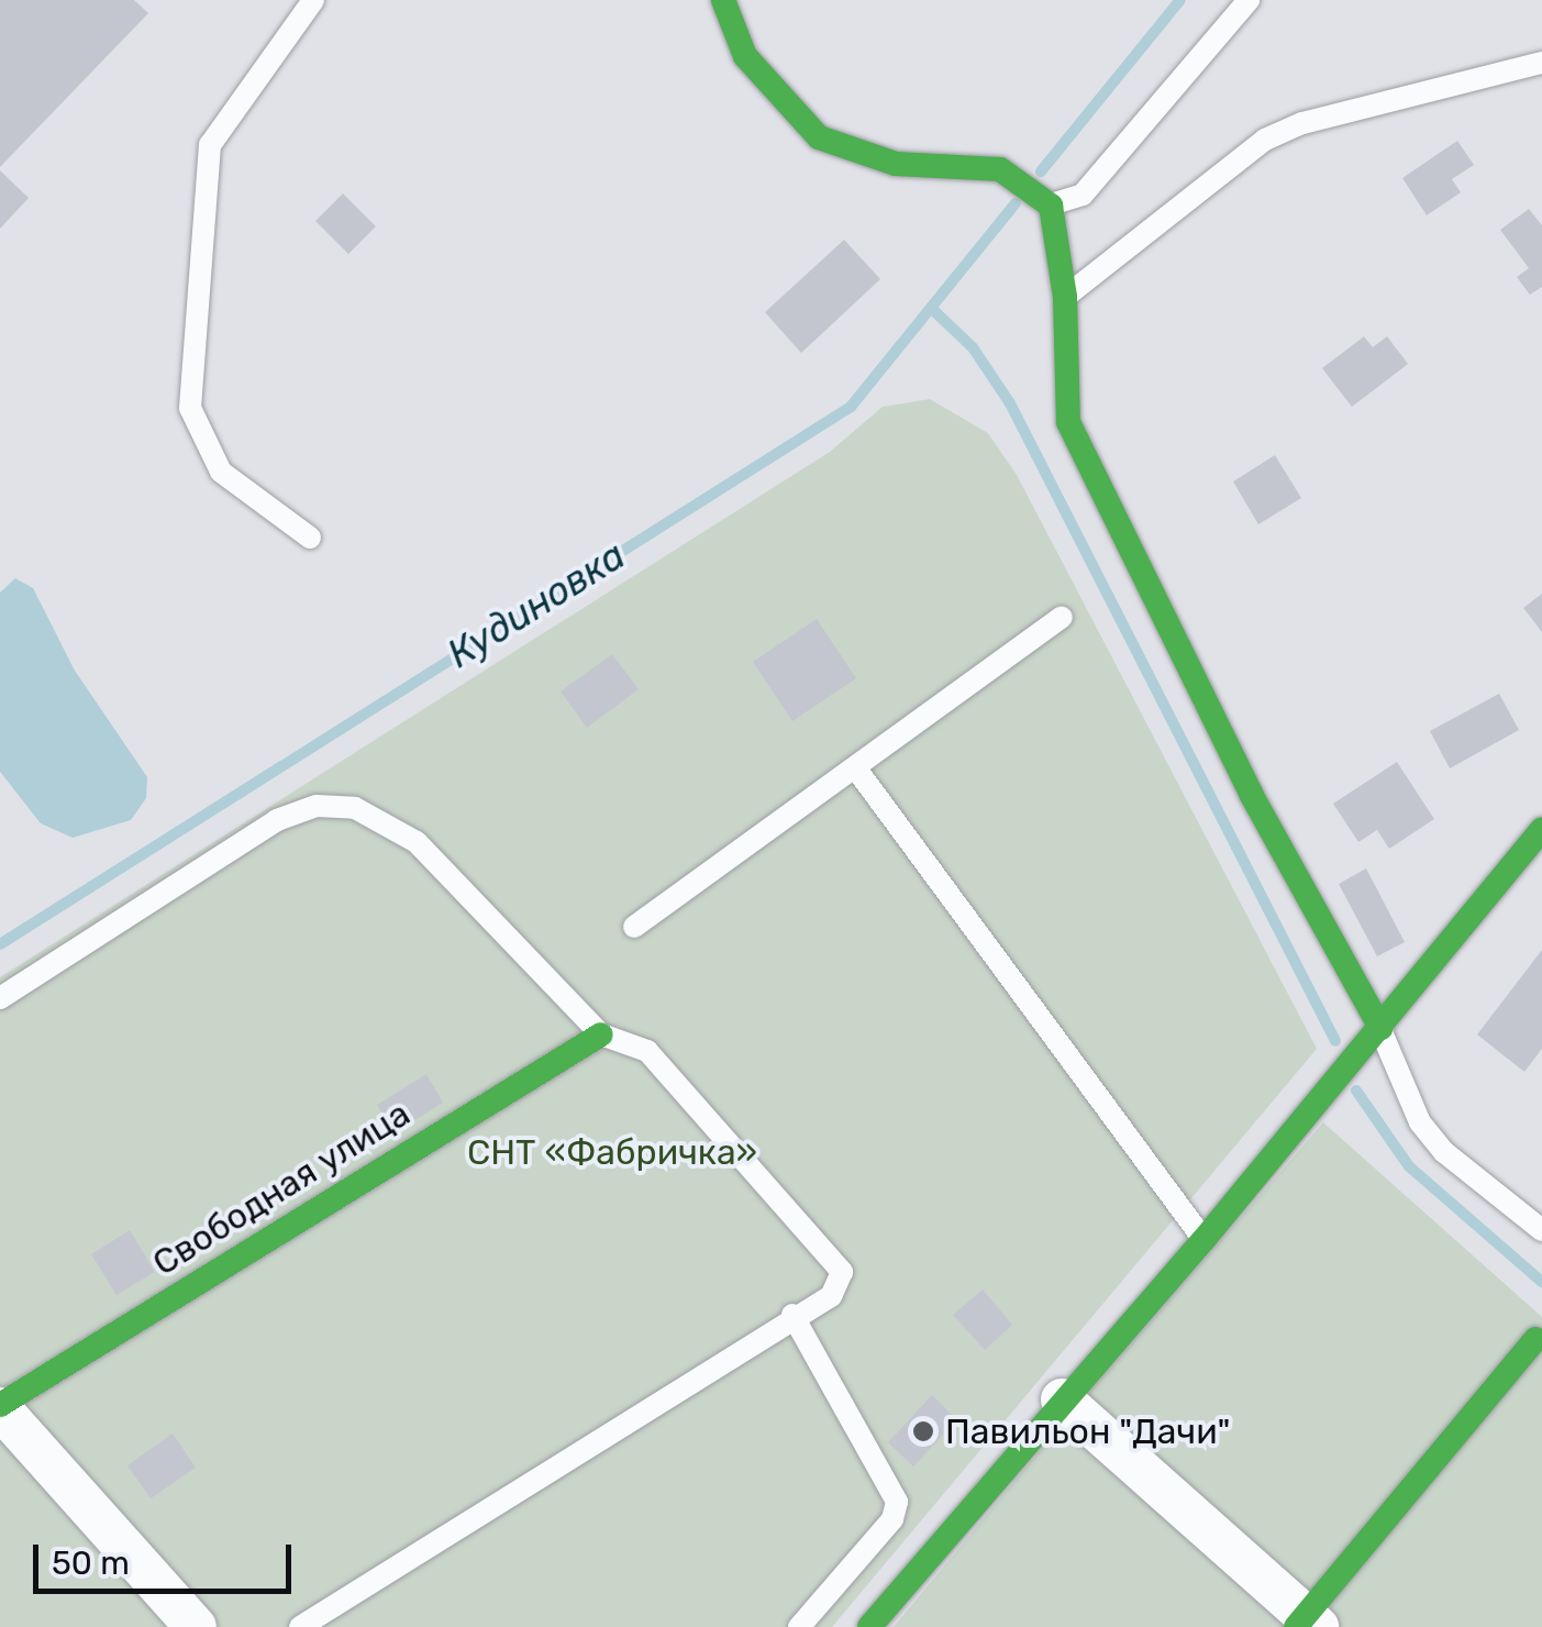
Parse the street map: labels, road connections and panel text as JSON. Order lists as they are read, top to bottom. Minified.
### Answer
{"streets":{"street":["Свободная улица"]},"water":["Кудиновка"],"parks":["СНТ «Фабричка»"],"places":["Павильон \"Дачи\""],"scale_bar":"50 m"}
